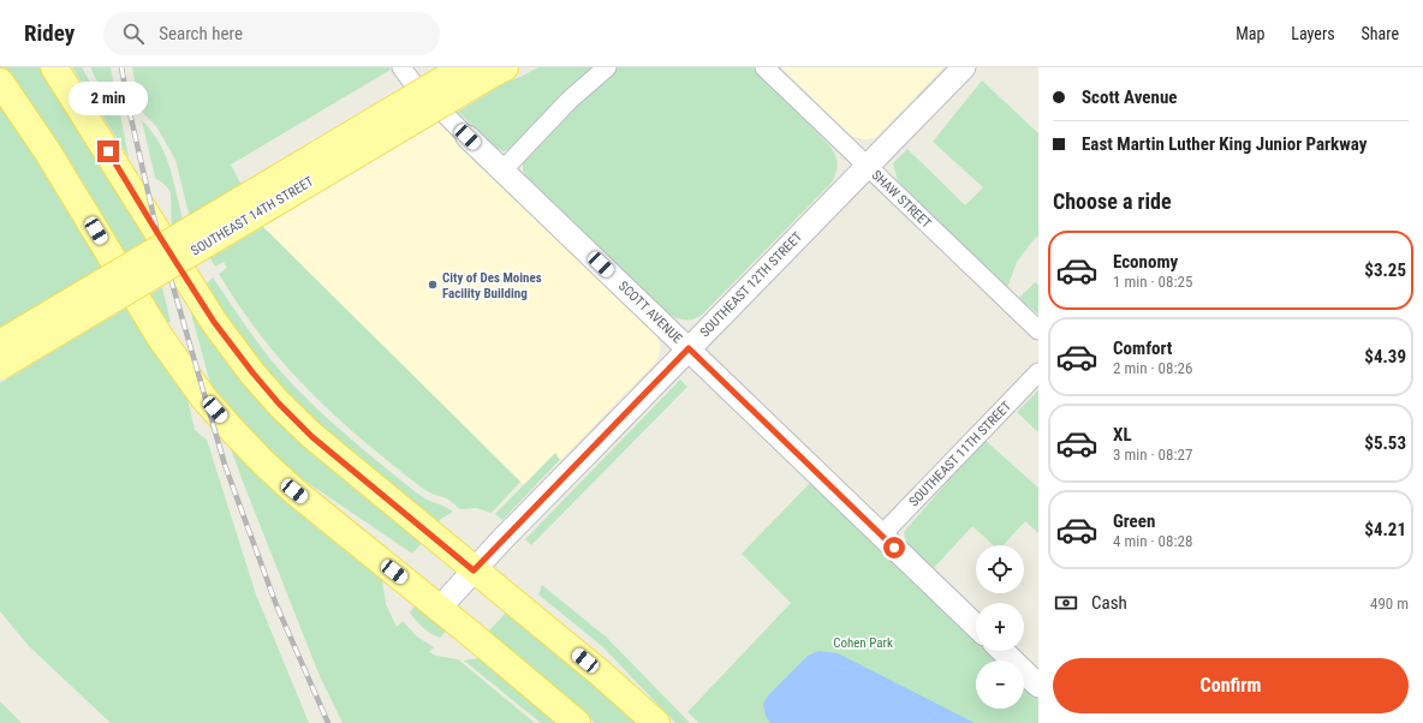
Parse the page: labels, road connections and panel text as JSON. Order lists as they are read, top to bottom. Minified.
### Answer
{"streets":{"main road":["SOUTHEAST 14TH STREET"],"street":["SHAW STREET","SOUTHEAST 12TH STREET","SCOTT AVENUE","SOUTHEAST 11TH STREET"]},"crossings":[["SHAW STREET","SOUTHEAST 12TH STREET"],["SOUTHEAST 12TH STREET","SCOTT AVENUE"],["SCOTT AVENUE","SOUTHEAST 11TH STREET"]],"parks":["Cohen Park"],"places":["City of Des Moines Facility Building"],"page":{"header":"Ridey","search":"Search here","nav":["Map","Layers","Share"],"banner":["Scott Avenue","East Martin Luther King Junior Parkway"],"bubble":"2 min","heading":"Choose a ride","list":[{"name":"Economy","note":"1 min · 08:25","value":"$3.25"},{"name":"Comfort","note":"2 min · 08:26","value":"$4.39"},{"name":"XL","note":"3 min · 08:27","value":"$5.53"},{"name":"Green","note":"4 min · 08:28","value":"$4.21"}],"map_buttons":["+","−"],"pay":["Cash","490 m"],"buttons":"Confirm"}}
